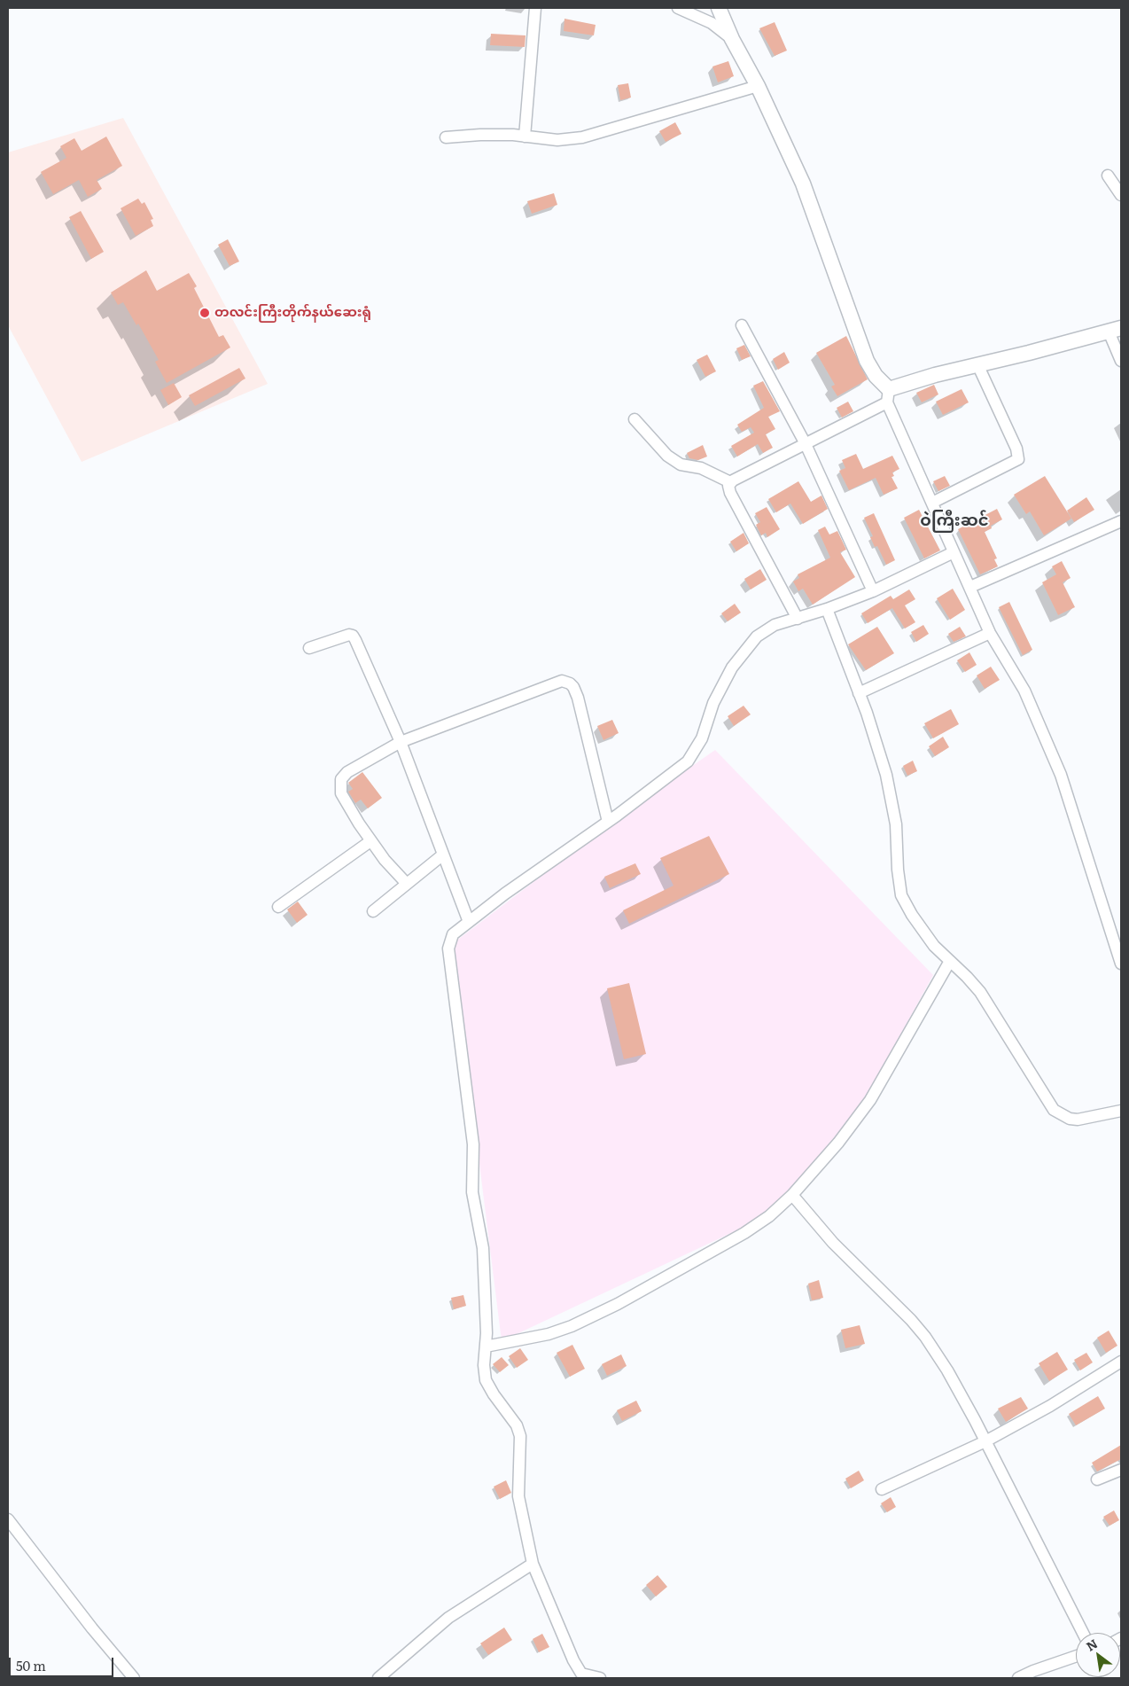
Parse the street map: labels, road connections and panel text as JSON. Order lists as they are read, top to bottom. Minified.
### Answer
{"districts":["ဝဲကြီးဆင်"],"places":["တလင်းကြီးတိုက်နယ်ဆေးရုံ"],"scale_bar":"50 m","north":"top left"}
